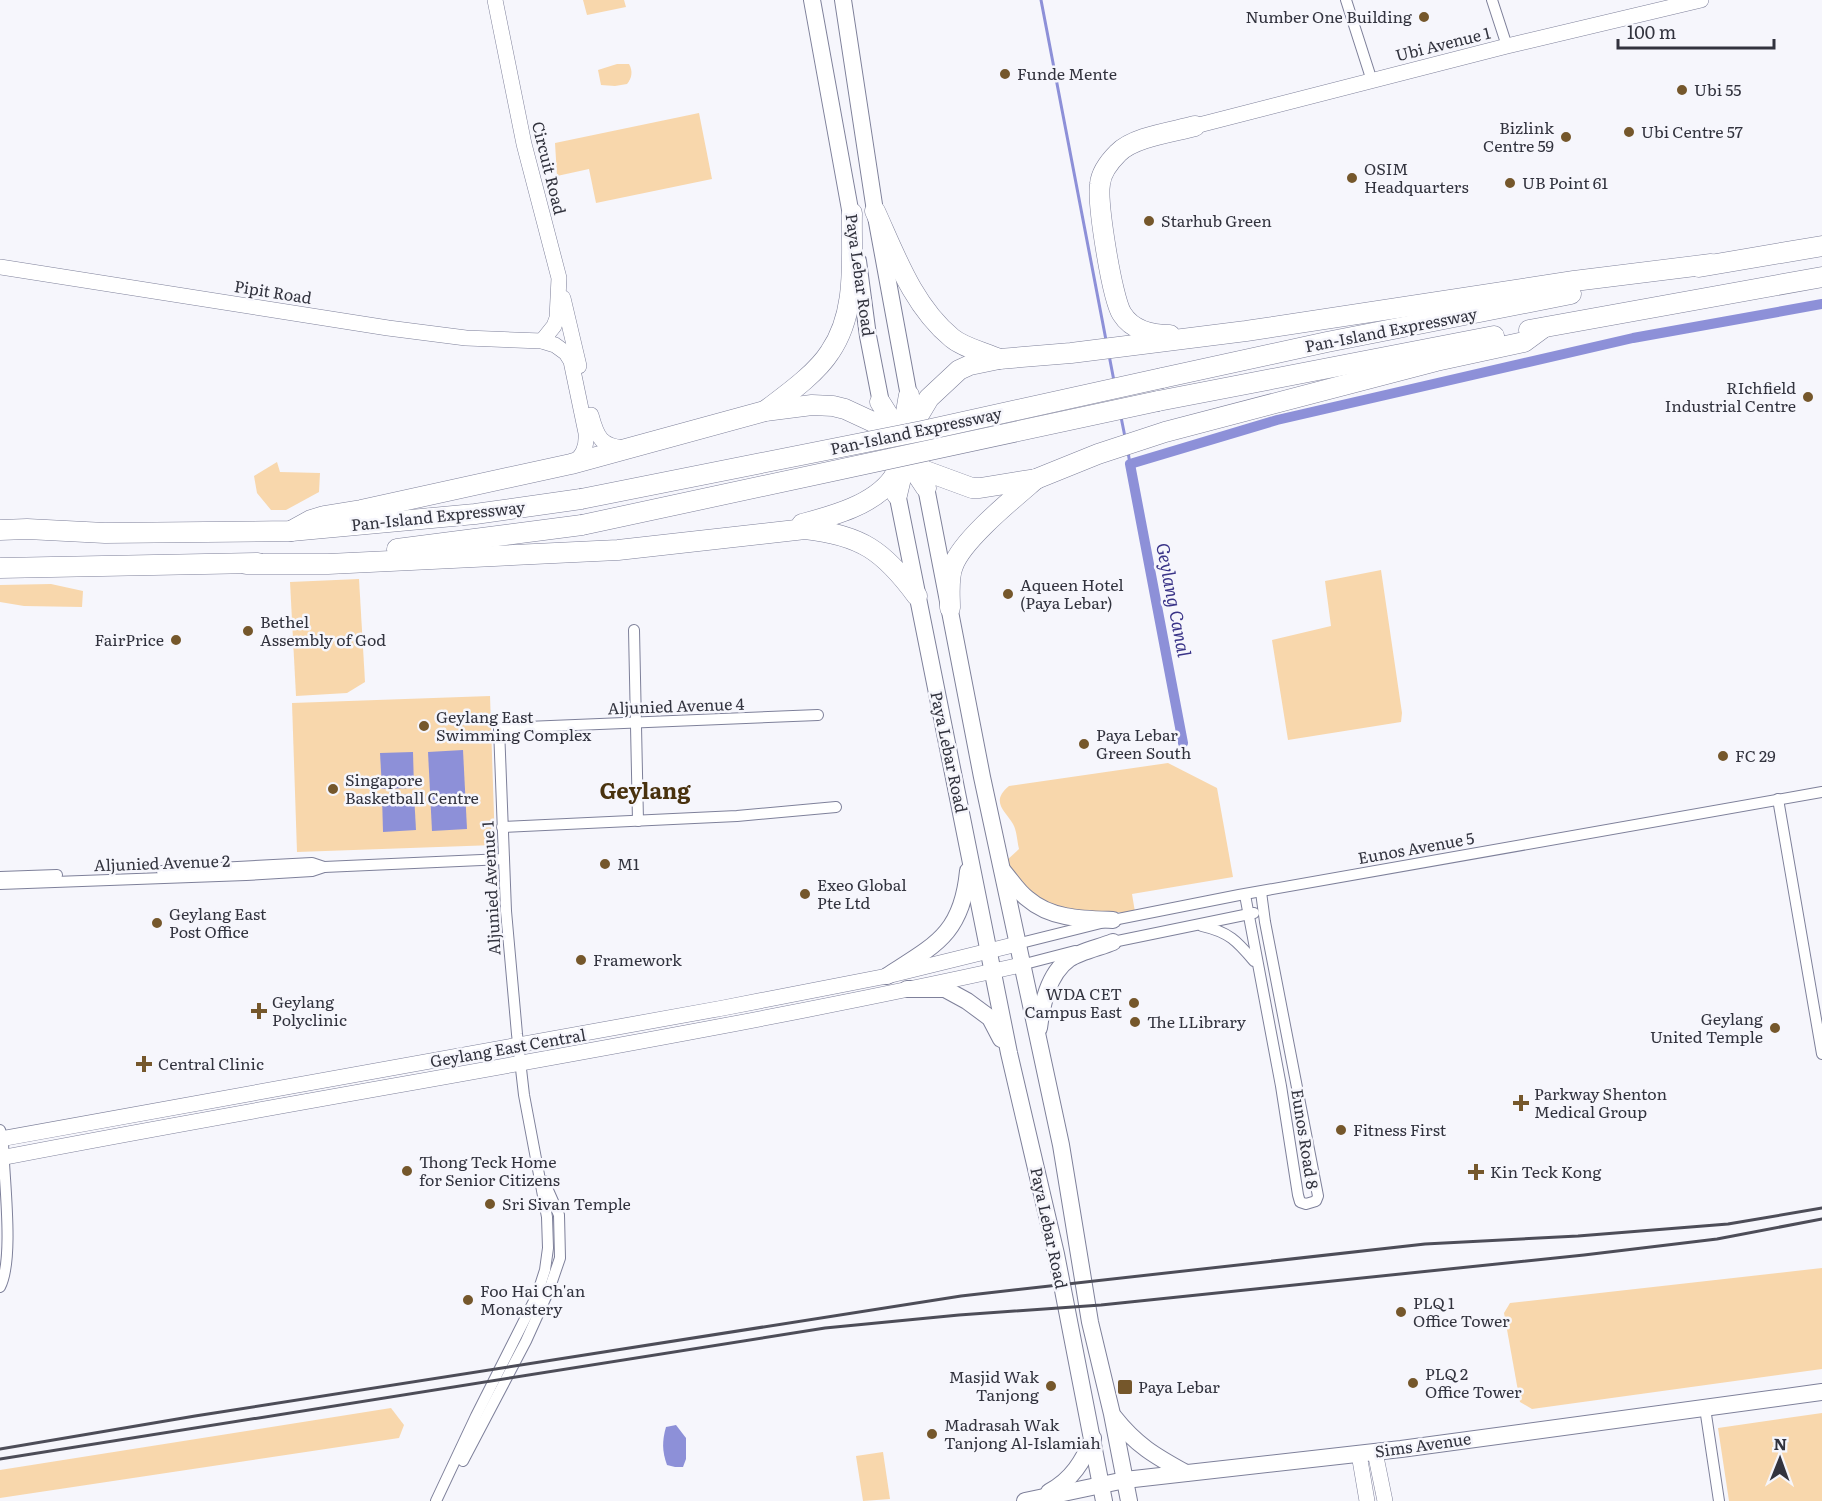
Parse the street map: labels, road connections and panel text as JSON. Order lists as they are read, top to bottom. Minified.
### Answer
{"streets":{"highway":["Pan-Island Expressway"],"main road":["Ubi Avenue 1","Circuit Road","Paya Lebar Road","Pipit Road","Geylang East Central","Sims Avenue"],"street":["Aljunied Avenue 4","Eunos Avenue 5","Aljunied Avenue 2","Aljunied Avenue 1","Eunos Road 8"]},"crossings":[["Circuit Road","Pipit Road"],["Paya Lebar Road","Eunos Avenue 5"],["Paya Lebar Road","Geylang East Central"],["Paya Lebar Road","Sims Avenue"],["Aljunied Avenue 4","Aljunied Avenue 1"],["Eunos Avenue 5","Geylang East Central"],["Eunos Avenue 5","Eunos Road 8"],["Aljunied Avenue 2","Aljunied Avenue 1"],["Aljunied Avenue 1","Geylang East Central"]],"districts":["Geylang"],"water":["Geylang Canal"],"places":{"other":["Number One Building","Funde Mente","Ubi 55","Ubi Centre 57","Bizlink Centre 59","OSIM Headquarters","UB Point 61","Starhub Green","RIchfield Industrial Centre","Aqueen Hotel (Paya Lebar)","Bethel Assembly of God","FairPrice","Geylang East Swimming Complex","Paya Lebar Green South","FC 29","Singapore Basketball Centre","M1","Exeo Global Pte Ltd","Geylang East Post Office","Framework","WDA CET Campus East","The LLibrary","Geylang United Temple","Fitness First","Thong Teck Home for Senior Citizens","Sri Sivan Temple","Foo Hai Ch'an Monastery","PLQ 1 Office Tower","PLQ 2 Office Tower","Masjid Wak Tanjong","Madrasah Wak Tanjong Al-Islamiah"],"health":["Geylang Polyclinic","Central Clinic","Parkway Shenton Medical Group","Kin Teck Kong"],"transit":["Paya Lebar"]},"scale_bar":"100 m","north":"top"}
